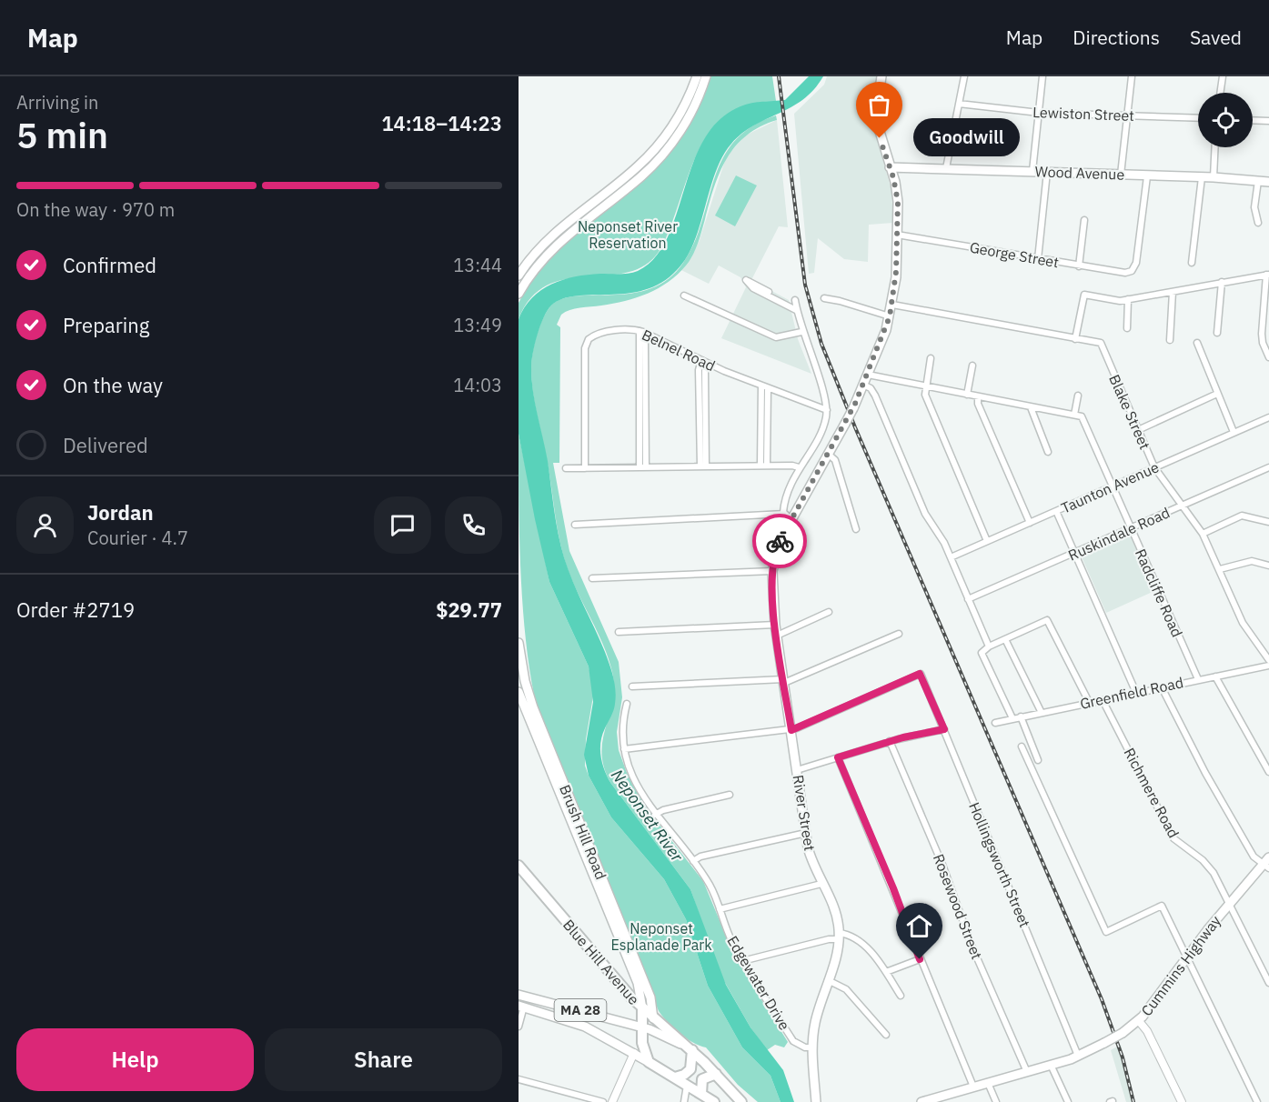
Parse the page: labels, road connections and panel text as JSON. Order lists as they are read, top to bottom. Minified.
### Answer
{"streets":{"highway":["Brush Hill Road","Blue Hill Avenue","MA 28"],"main road":["Wood Avenue","River Street","Cummins Highway"],"street":["Lewiston Street","George Street","Belnel Road","Blake Street","Taunton Avenue","Ruskindale Road","Radcliffe Road","Greenfield Road","Richmere Road","Hollingsworth Street","Rosewood Street","Edgewater Drive"]},"crossings":[["Wood Avenue","George Street"],["Wood Avenue","River Street"],["George Street","River Street"],["Blake Street","Taunton Avenue"],["Blake Street","Ruskindale Road"],["Blake Street","River Street"],["Taunton Avenue","Radcliffe Road"],["Ruskindale Road","Radcliffe Road"],["Radcliffe Road","Greenfield Road"],["Greenfield Road","Richmere Road"],["Richmere Road","Cummins Highway"],["River Street","Hollingsworth Street"],["River Street","Edgewater Drive"],["Brush Hill Road","Blue Hill Avenue"],["Brush Hill Road","MA 28"],["Hollingsworth Street","Cummins Highway"],["Rosewood Street","Cummins Highway"],["Blue Hill Avenue","MA 28"]],"water":["Neponset River"],"parks":["Neponset River Reservation","Neponset Esplanade Park"],"places":["Goodwill"],"page":{"header":"Map","nav":["Map","Directions","Saved"],"heading":["5 min","Arriving in","14:18–14:23"],"panel":["Jordan","Courier · 4.7","Order #2719","$29.77"],"bubble":"Goodwill","bar":"On the way · 970 m","list":[["Confirmed","13:44"],["Preparing","13:49"],["On the way","14:03"],"Delivered"],"buttons":["Help","Share"]}}
